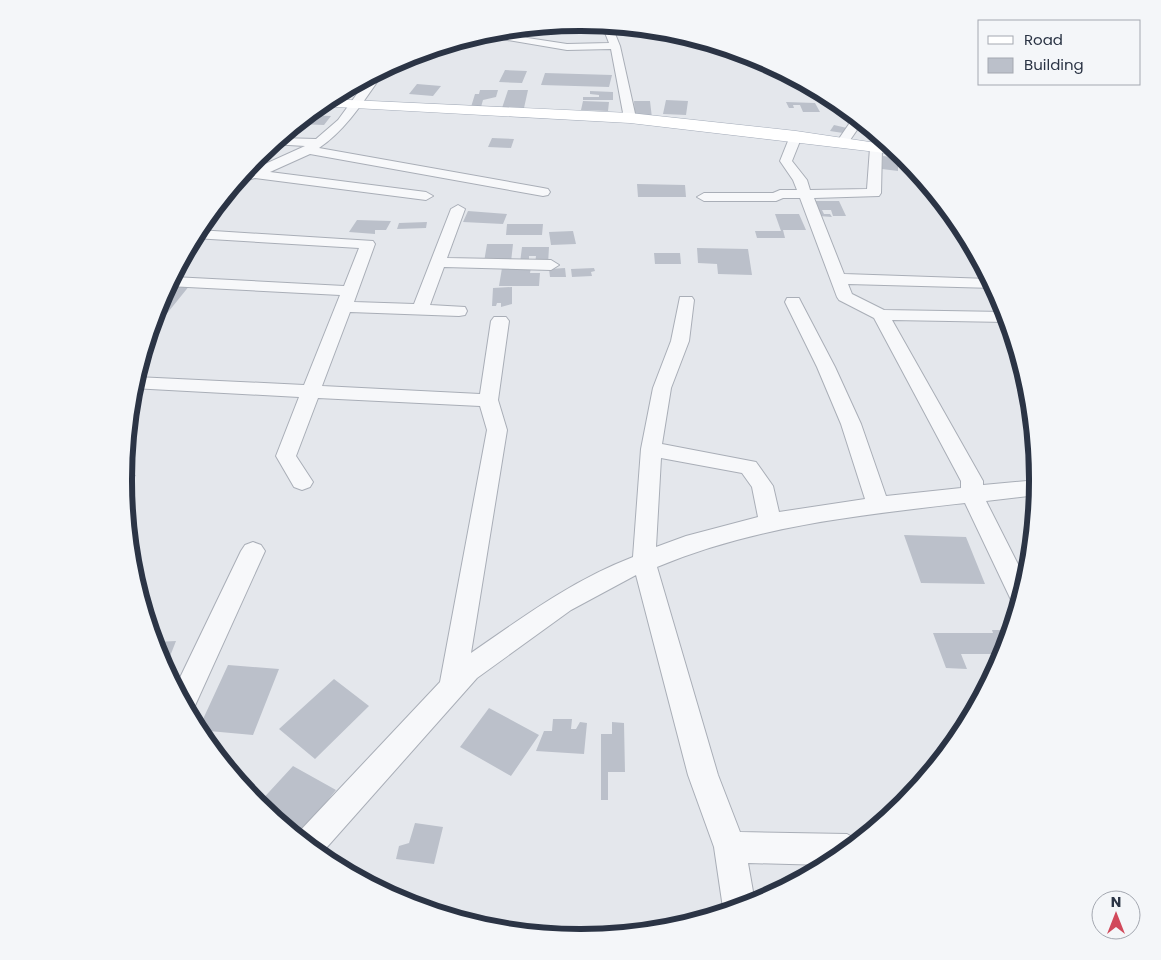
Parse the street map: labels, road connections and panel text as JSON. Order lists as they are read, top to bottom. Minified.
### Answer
{"legend":["Road","Building"],"north":"top"}
